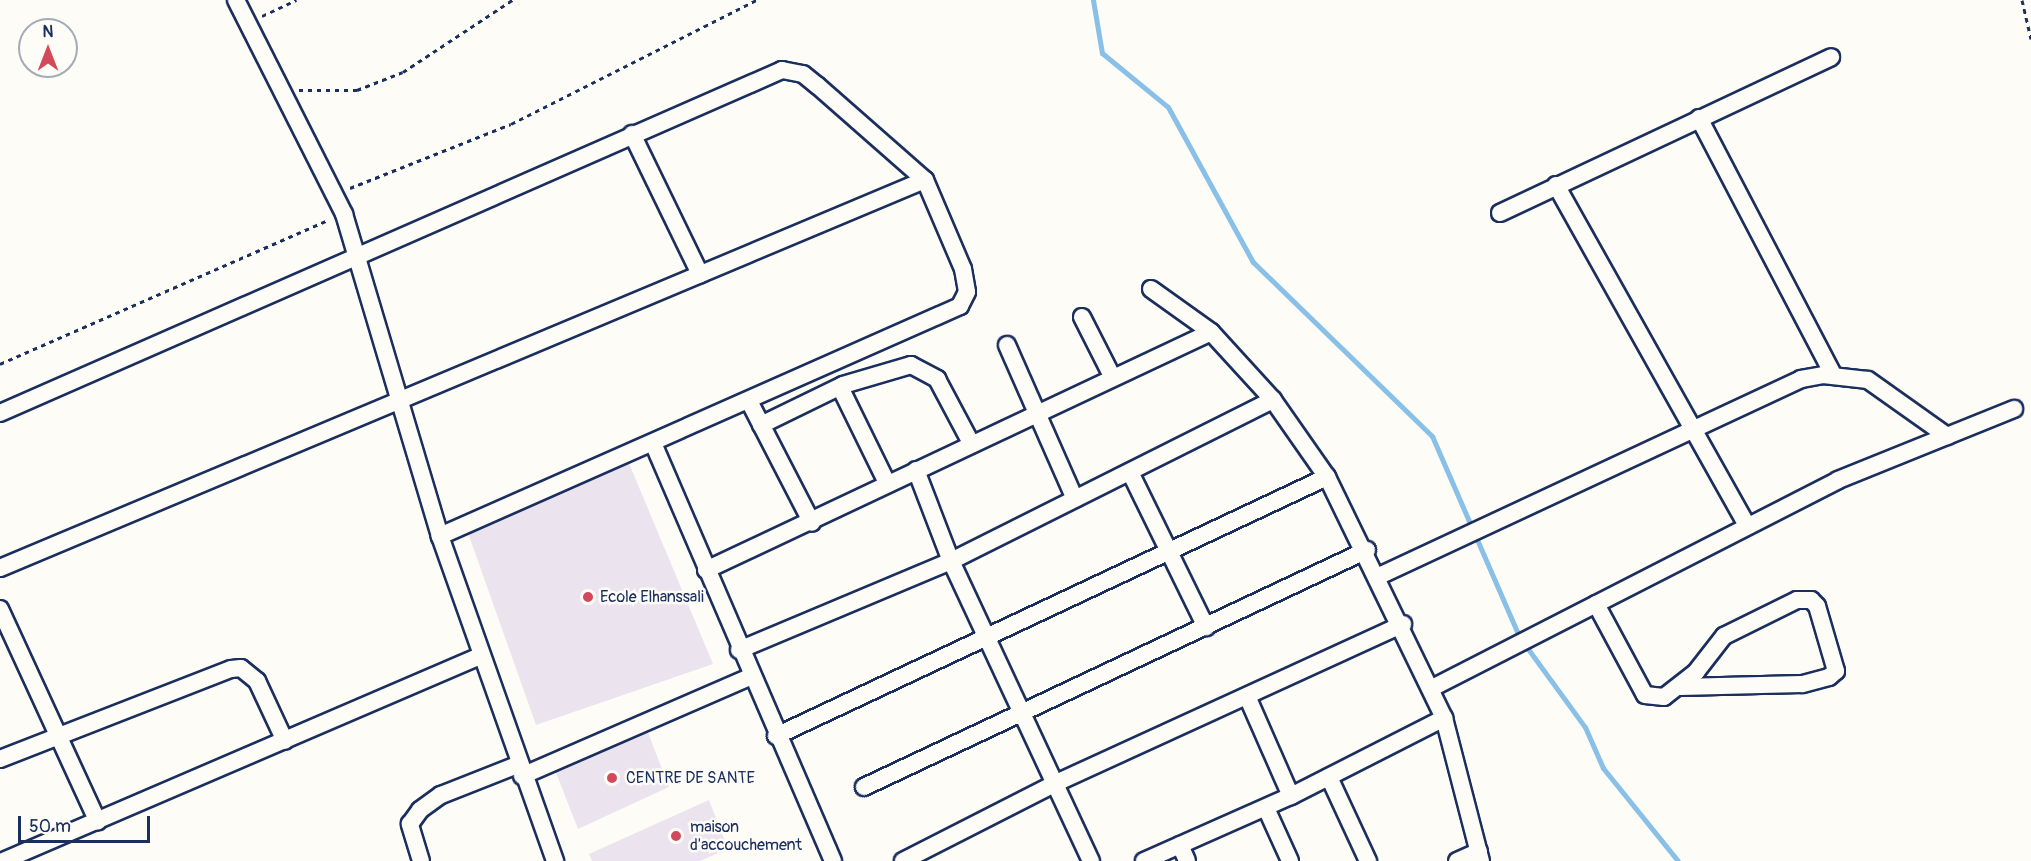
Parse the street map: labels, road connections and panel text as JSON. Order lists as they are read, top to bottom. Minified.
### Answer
{"places":["Ecole Elhanssali","CENTRE DE SANTE","maison d'accouchement"],"scale_bar":"50 m","north":"top"}
